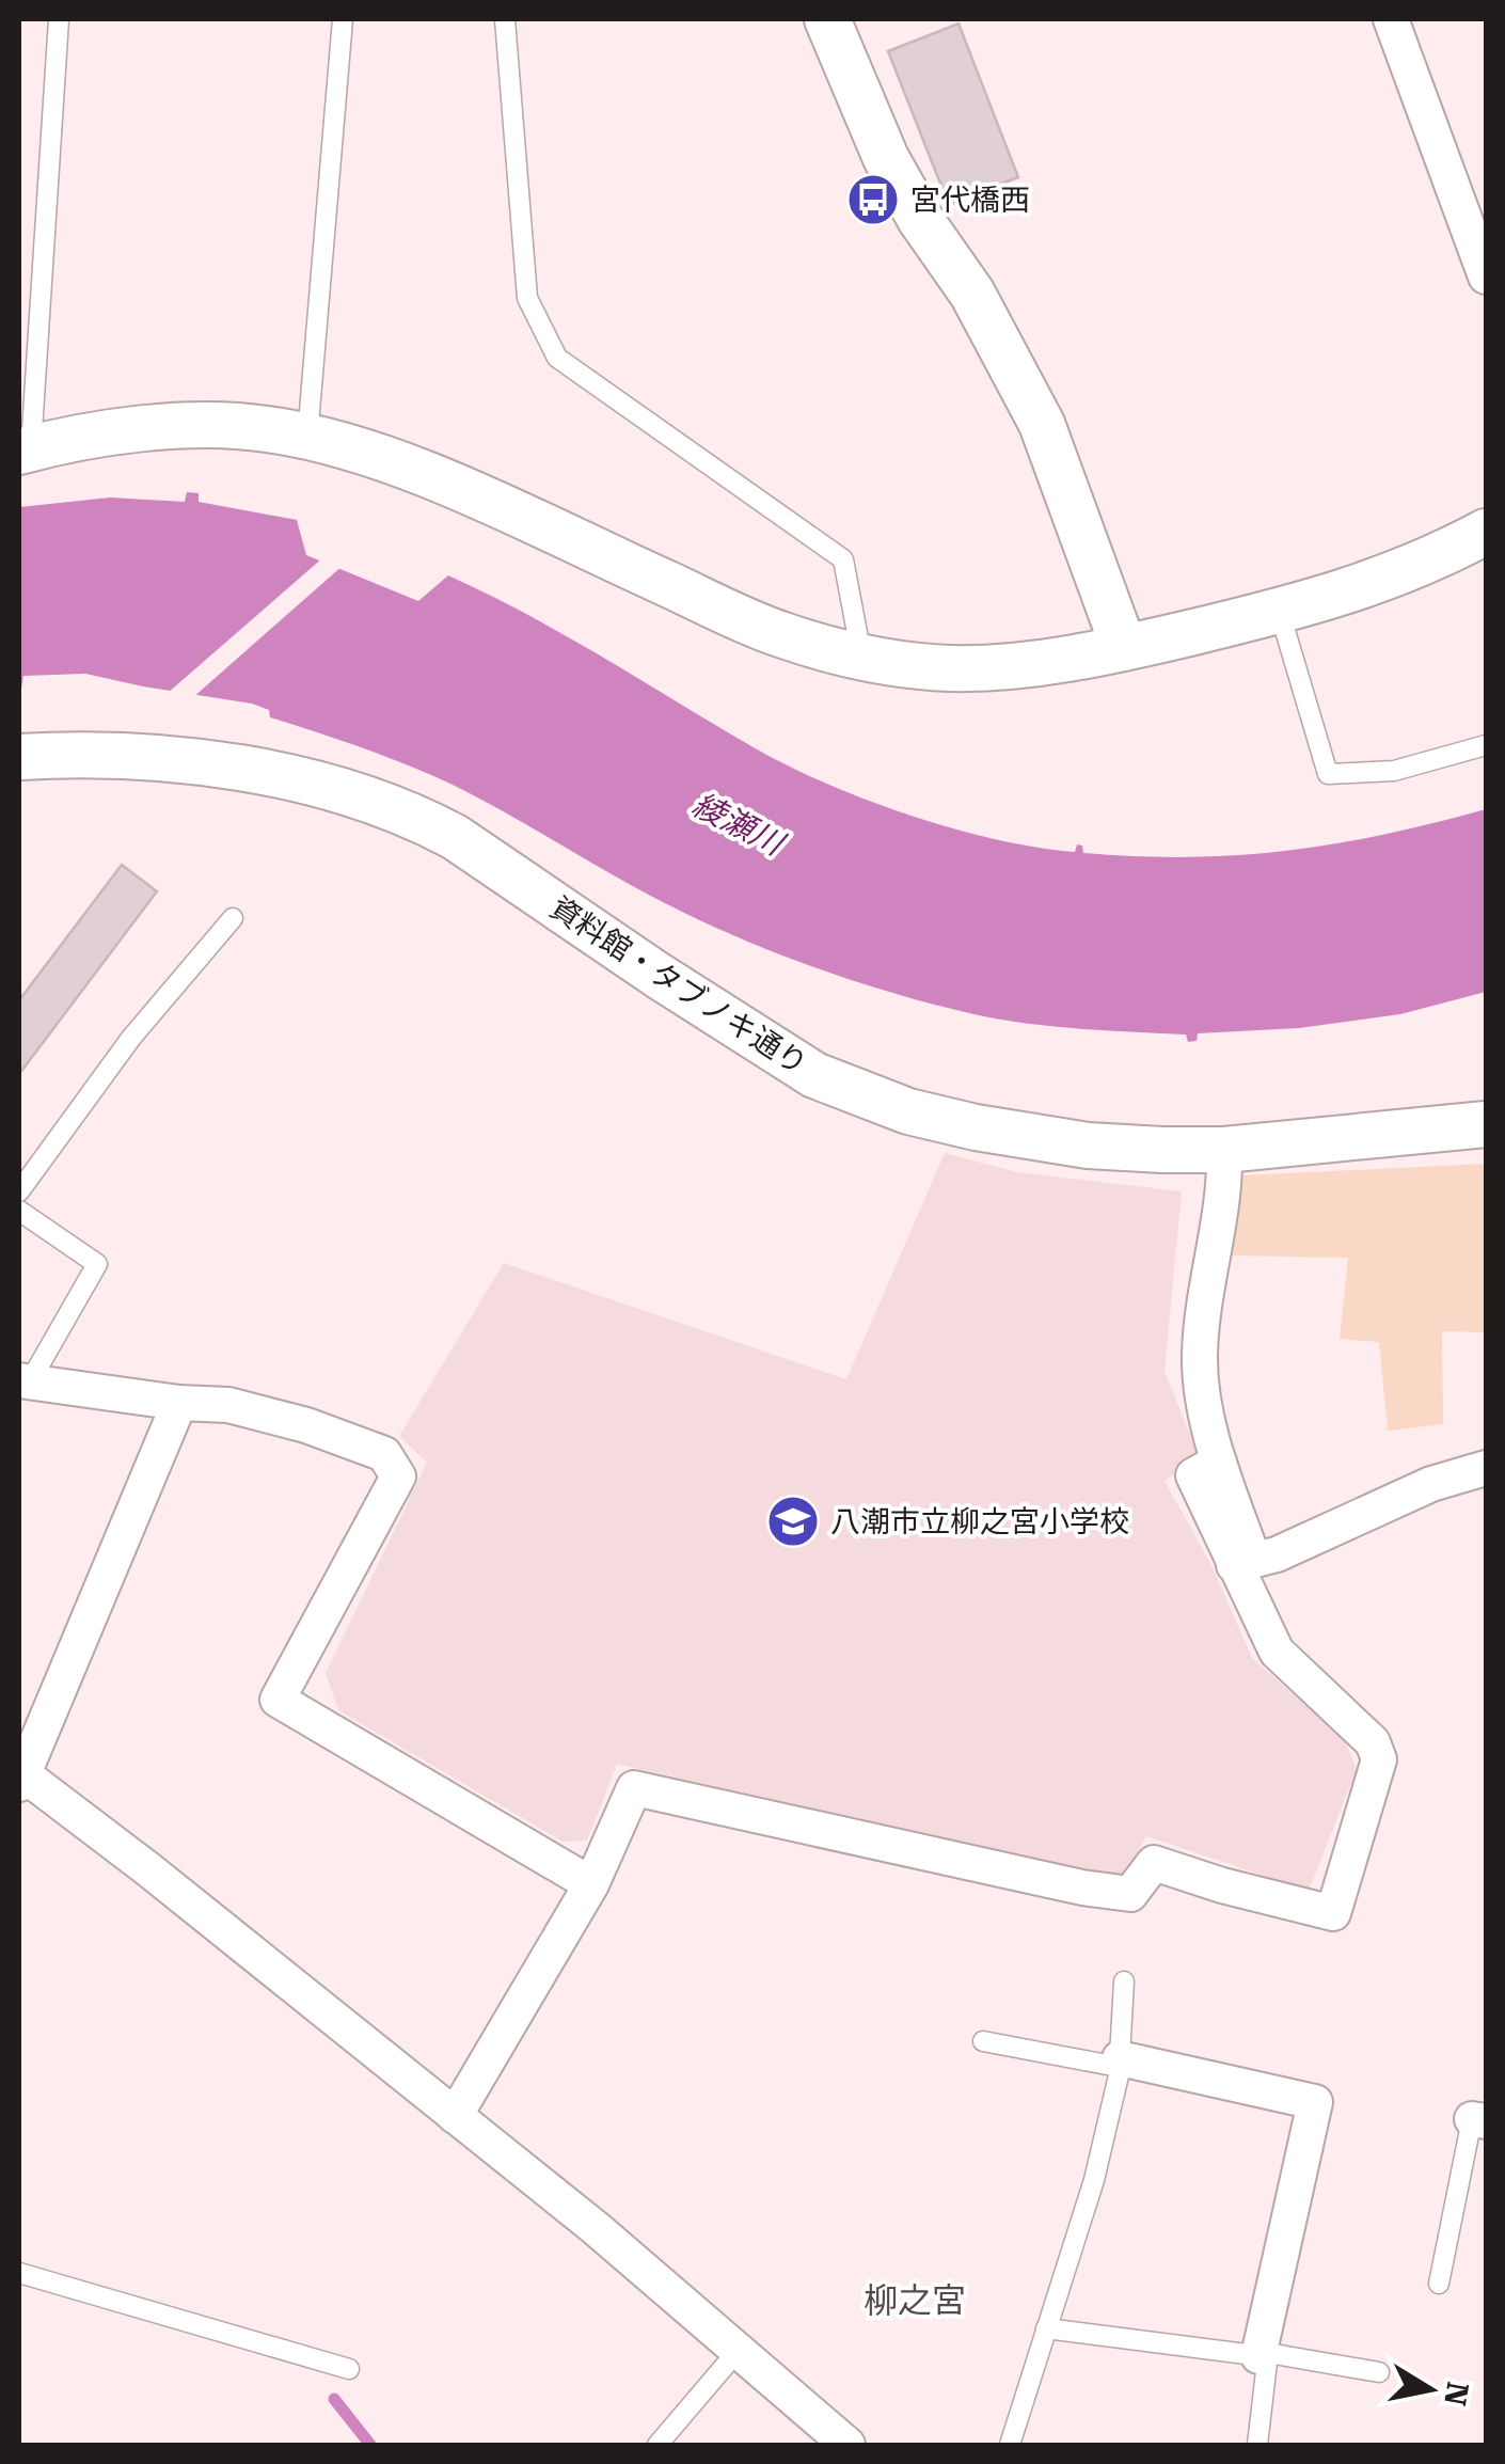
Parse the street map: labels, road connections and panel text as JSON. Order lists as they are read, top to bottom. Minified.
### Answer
{"streets":{"street":["資料館・タブノキ通り"]},"districts":["柳之宮"],"water":["綾瀬川"],"places":{"bus stop":["宮代橋西"],"school or university":["八潮市立柳之宮小学校"]},"north":"right"}
